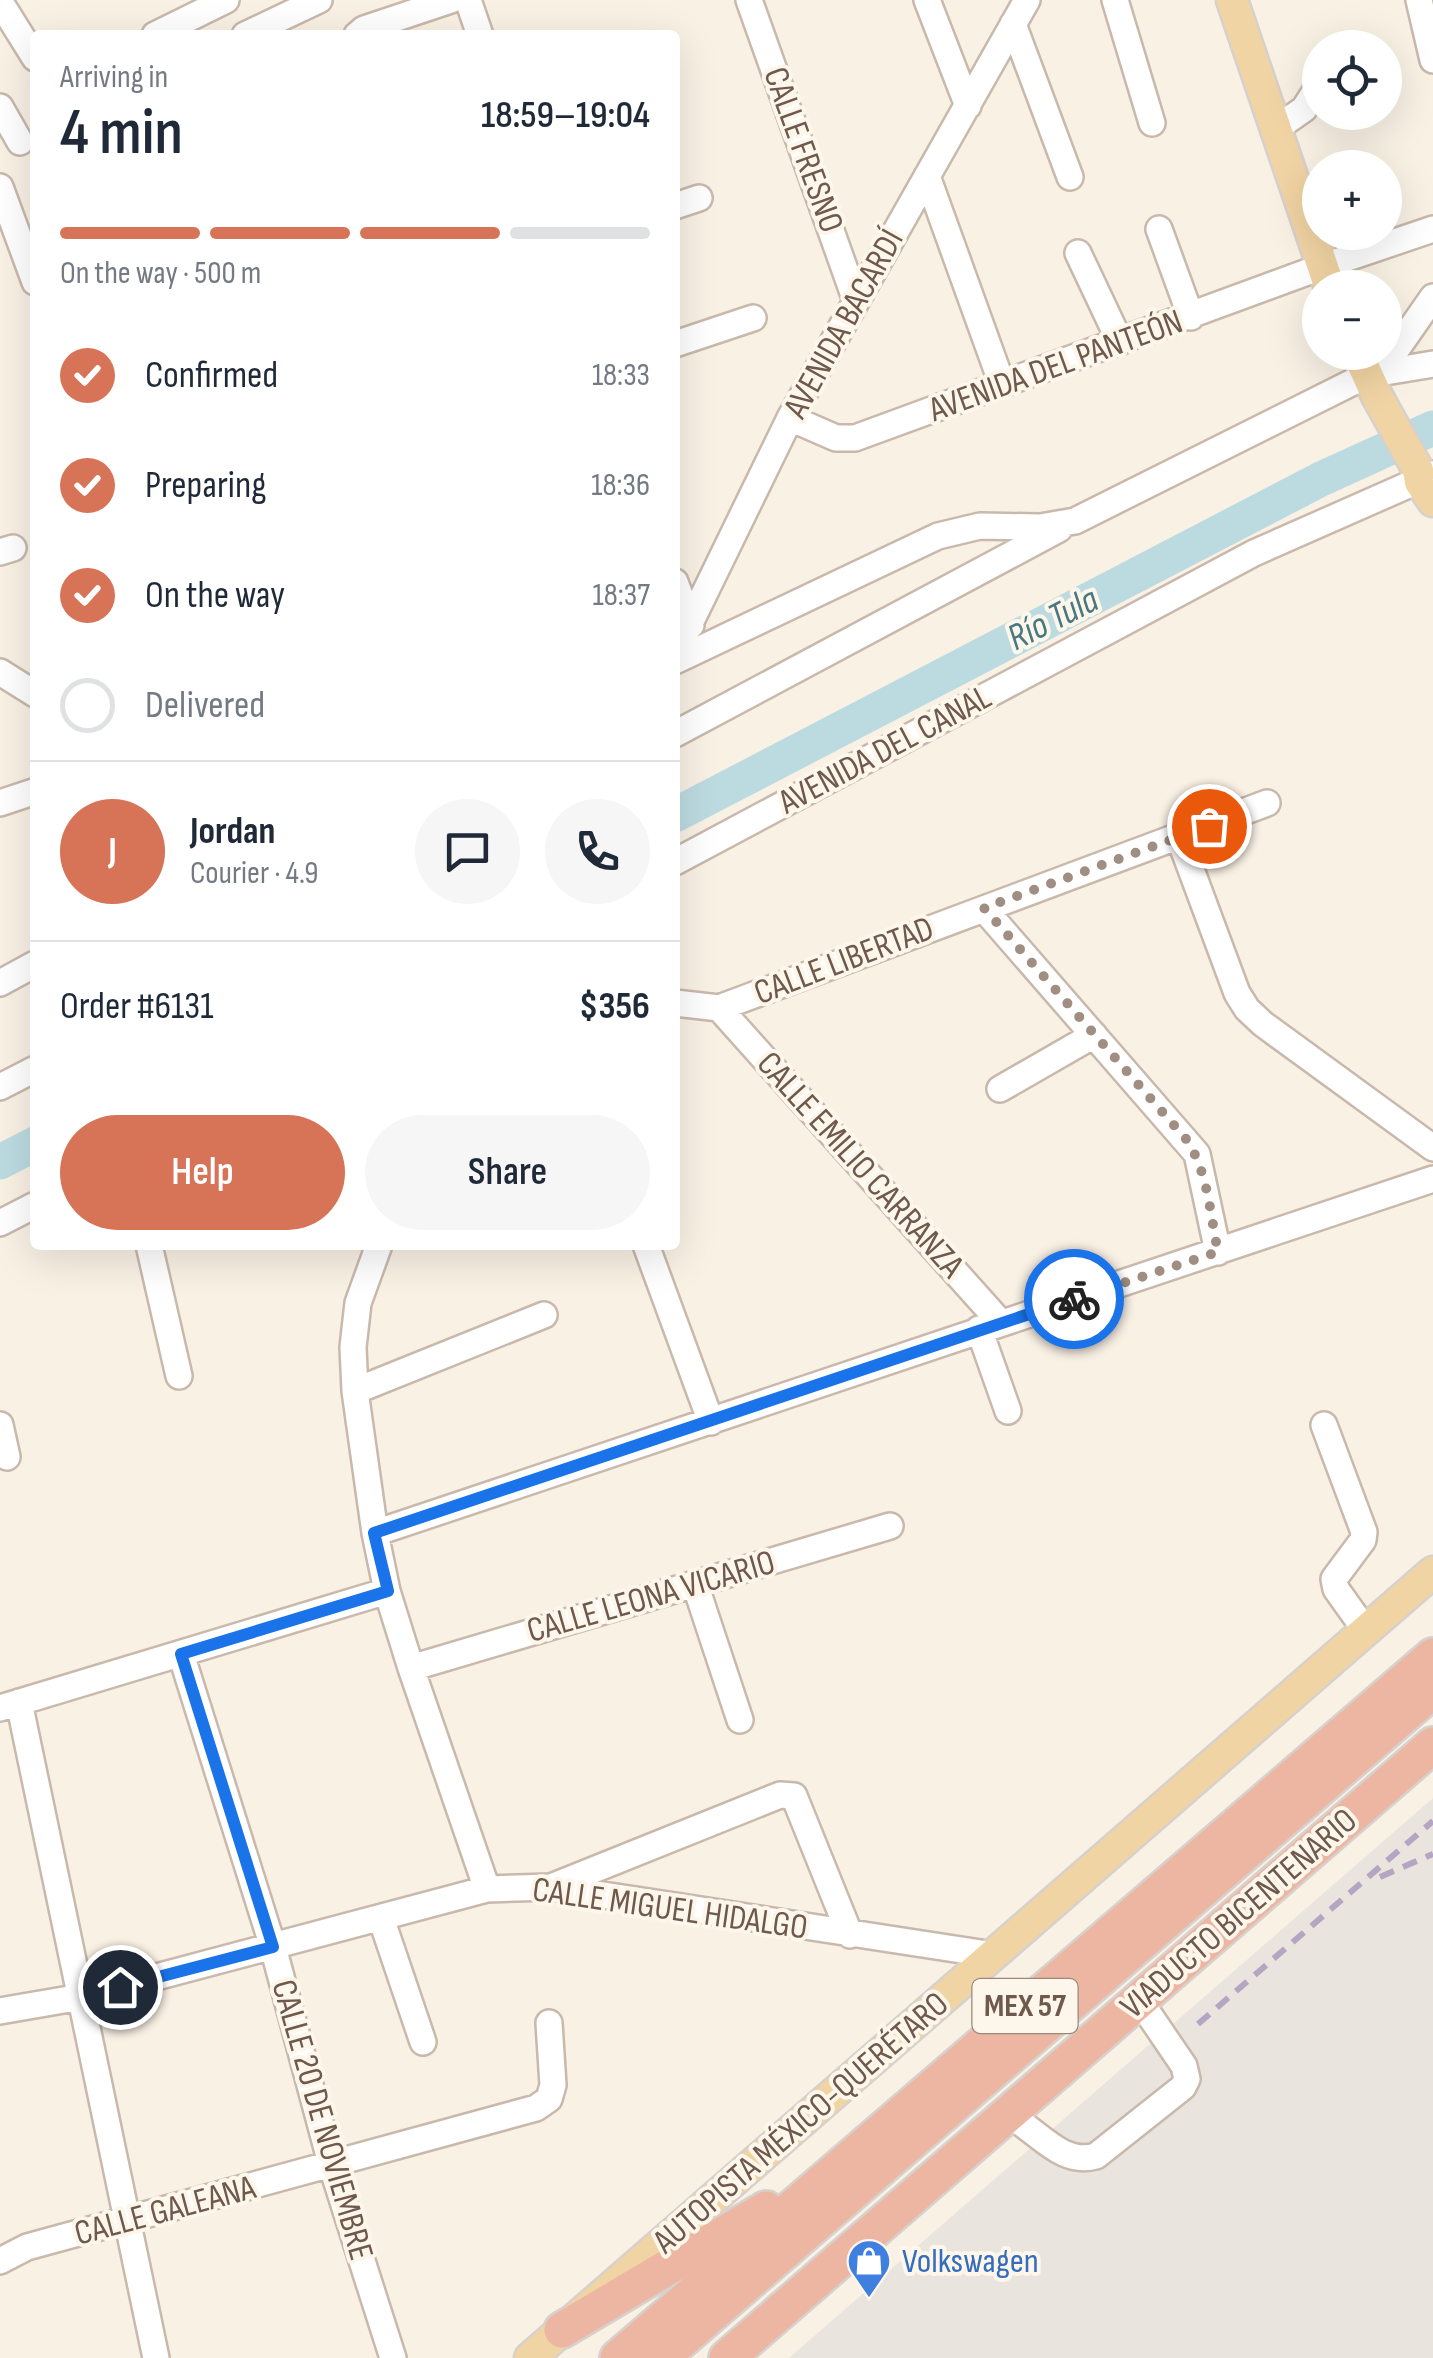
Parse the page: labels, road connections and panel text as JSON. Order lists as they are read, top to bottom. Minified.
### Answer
{"streets":{"highway":["VIADUCTO BICENTENARIO","MEX 57"],"main road":["AUTOPISTA MÉXICO-QUERÉTARO"],"street":["CALLE FRESNO","AVENIDA BACARDÍ","AVENIDA DEL PANTEÓN","AVENIDA DEL CANAL","CALLE LIBERTAD","CALLE EMILIO CARRANZA","CALLE LEONA VICARIO","CALLE MIGUEL HIDALGO","CALLE 20 DE NOVIEMBRE","CALLE GALEANA"]},"crossings":[["CALLE FRESNO","AVENIDA BACARDÍ"],["AVENIDA BACARDÍ","AVENIDA DEL PANTEÓN"],["CALLE LIBERTAD","CALLE EMILIO CARRANZA"],["CALLE MIGUEL HIDALGO","CALLE 20 DE NOVIEMBRE"],["CALLE MIGUEL HIDALGO","AUTOPISTA MÉXICO-QUERÉTARO"],["CALLE 20 DE NOVIEMBRE","CALLE GALEANA"]],"water":["Río Tula"],"places":{"shop":["Volkswagen"]},"page":{"map_buttons":["+","−"],"heading":["4 min","Arriving in","18:59–19:04"],"panel":["Jordan","Courier · 4.9","Order #6131","$356"],"bar":"On the way · 500 m","list":[["Confirmed","18:33"],["Preparing","18:36"],["On the way","18:37"],"Delivered"],"round":"J","buttons":["Help","Share"]}}
